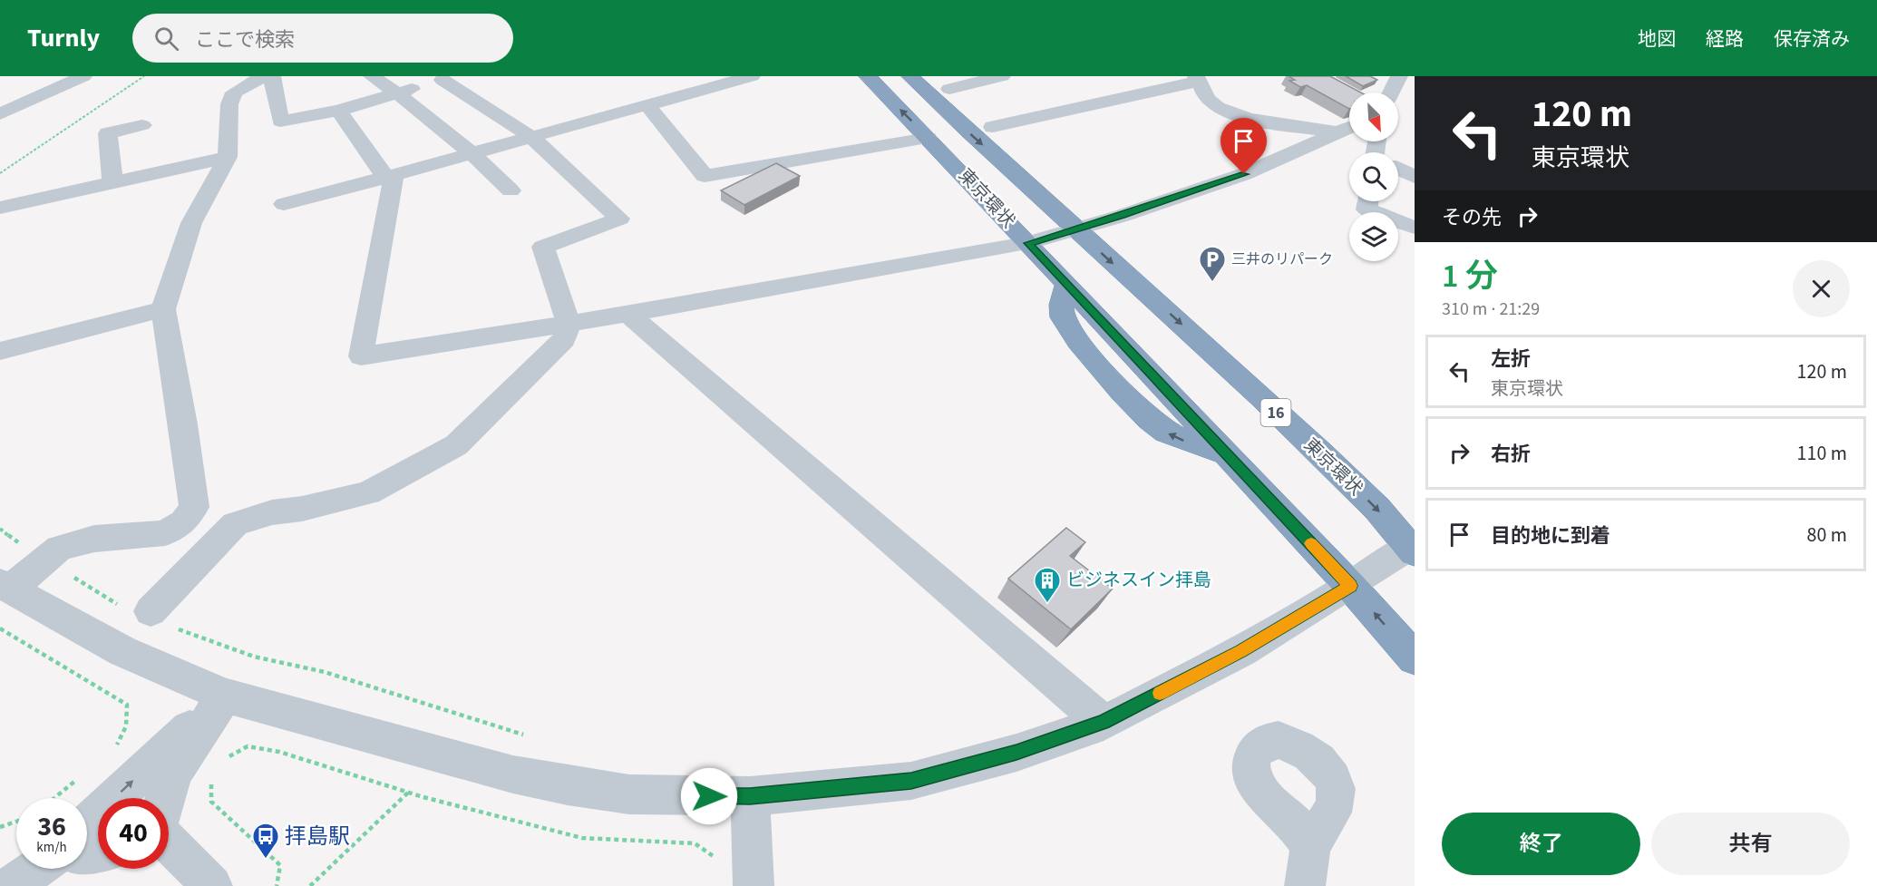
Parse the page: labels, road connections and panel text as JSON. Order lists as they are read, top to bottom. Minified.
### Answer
{"streets":{"highway":["東京環状","16"]},"places":{"parking":["三井のリパーク"],"building":["ビジネスイン拝島"],"bus stop":["拝島駅"]},"north":"bottom right","page":{"header":"Turnly","search":"ここで検索","nav":["地図","経路","保存済み"],"turn":["120 m","東京環状"],"then":"その先","heading":["1 分","310 m · 21:29"],"list":[{"name":"左折","note":"東京環状","value":"120 m"},{"name":"右折","value":"110 m"},{"name":"目的地に到着","value":"80 m"}],"speed":"36 km/h","limit":"40","buttons":["終了","共有"]}}
